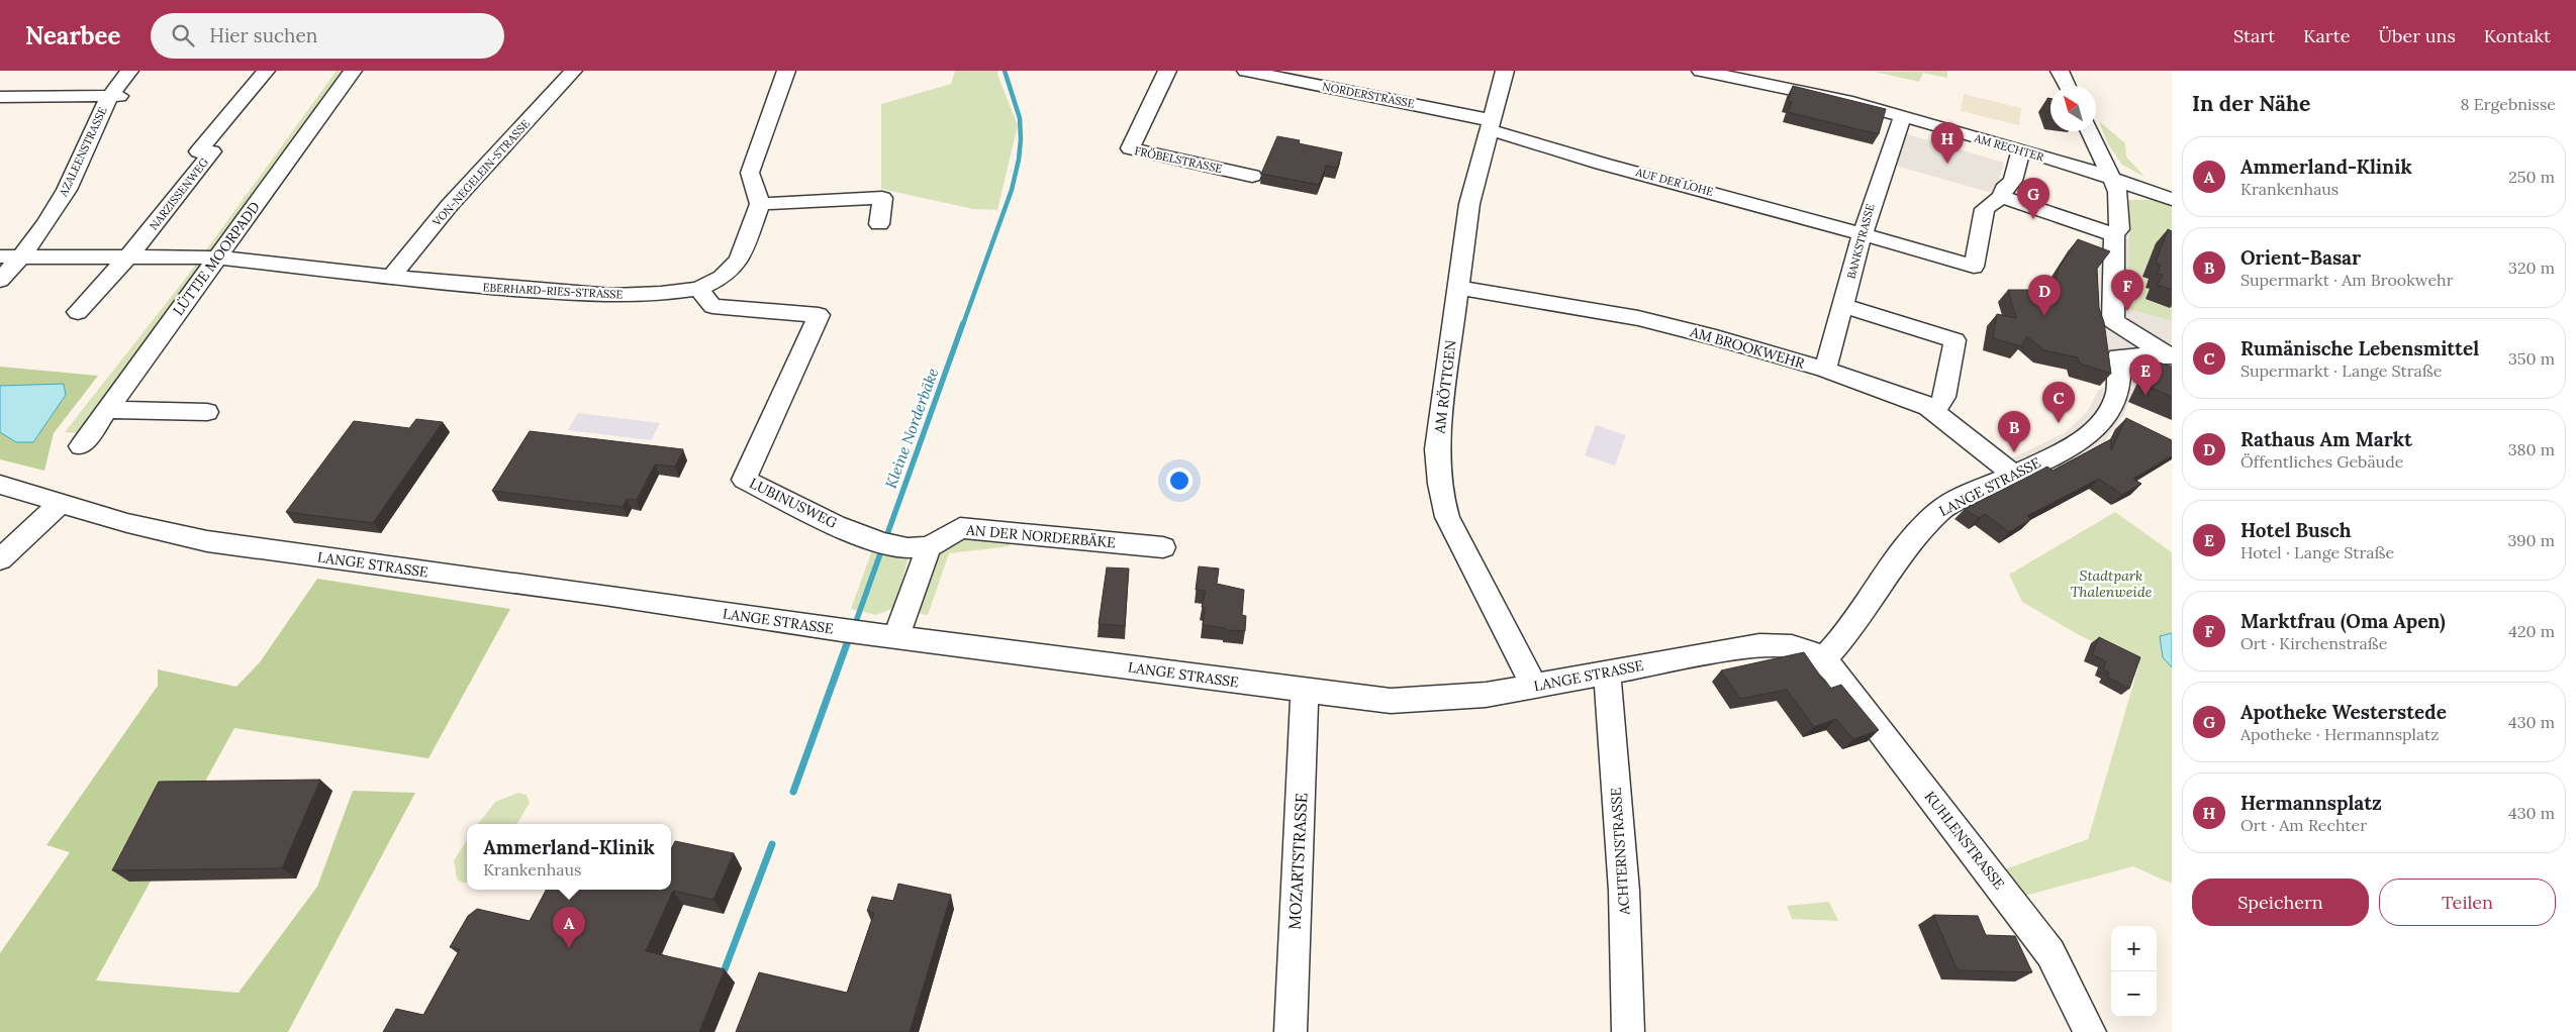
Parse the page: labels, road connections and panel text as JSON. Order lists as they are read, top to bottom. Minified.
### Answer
{"streets":{"street":["NORDERSTRASSE","AM RECHTER","AZALEENSTRASSE","FRÖBELSTRASSE","VON-NEGELEIN-STRASSE","AUF DER LOHE","NARZISSENWEG","BANKSTRASSE","LÜTTJE MOORPADD","EBERHARD-RIES-STRASSE","AM BROOKWEHR","AM RÖTTGEN","LANGE STRASSE","LUBINUSWEG","AN DER NORDERBÄKE","KUHLENSTRASSE","ACHTERNSTRASSE","MOZARTSTRASSE"]},"crossings":[["NORDERSTRASSE","AUF DER LOHE"],["NORDERSTRASSE","AM RÖTTGEN"],["AM RECHTER","BANKSTRASSE"],["AZALEENSTRASSE","EBERHARD-RIES-STRASSE"],["VON-NEGELEIN-STRASSE","EBERHARD-RIES-STRASSE"],["AUF DER LOHE","BANKSTRASSE"],["AUF DER LOHE","AM RÖTTGEN"],["NARZISSENWEG","EBERHARD-RIES-STRASSE"],["BANKSTRASSE","AM BROOKWEHR"],["LÜTTJE MOORPADD","EBERHARD-RIES-STRASSE"],["EBERHARD-RIES-STRASSE","LUBINUSWEG"],["AM BROOKWEHR","AM RÖTTGEN"],["AM BROOKWEHR","LANGE STRASSE"],["AM RÖTTGEN","LANGE STRASSE"],["LANGE STRASSE","KUHLENSTRASSE"],["LANGE STRASSE","ACHTERNSTRASSE"],["LANGE STRASSE","MOZARTSTRASSE"],["LUBINUSWEG","AN DER NORDERBÄKE"]],"water":["Kleine Norderbäke"],"parks":["Stadtpark Thalenweide"],"north":"top left","page":{"header":"Nearbee","search":"Hier suchen","nav":["Start","Karte","Über uns","Kontakt"],"heading":["In der Nähe","8 Ergebnisse"],"pins":["H","G","F","D","E","C","B","A"],"list":[{"mark":"A","name":"Ammerland-Klinik","note":"Krankenhaus","value":"250 m"},{"mark":"B","name":"Orient-Basar","note":"Supermarkt · Am Brookwehr","value":"320 m"},{"mark":"C","name":"Rumänische Lebensmittel","note":"Supermarkt · Lange Straße","value":"350 m"},{"mark":"D","name":"Rathaus Am Markt","note":"Öffentliches Gebäude","value":"380 m"},{"mark":"E","name":"Hotel Busch","note":"Hotel · Lange Straße","value":"390 m"},{"mark":"F","name":"Marktfrau (Oma Apen)","note":"Ort · Kirchenstraße","value":"420 m"},{"mark":"G","name":"Apotheke Westerstede","note":"Apotheke · Hermannsplatz","value":"430 m"},{"mark":"H","name":"Hermannsplatz","note":"Ort · Am Rechter","value":"430 m"}],"popup":["Ammerland-Klinik","Krankenhaus"],"buttons":["Speichern","Teilen"],"map_buttons":["+","−"]}}
